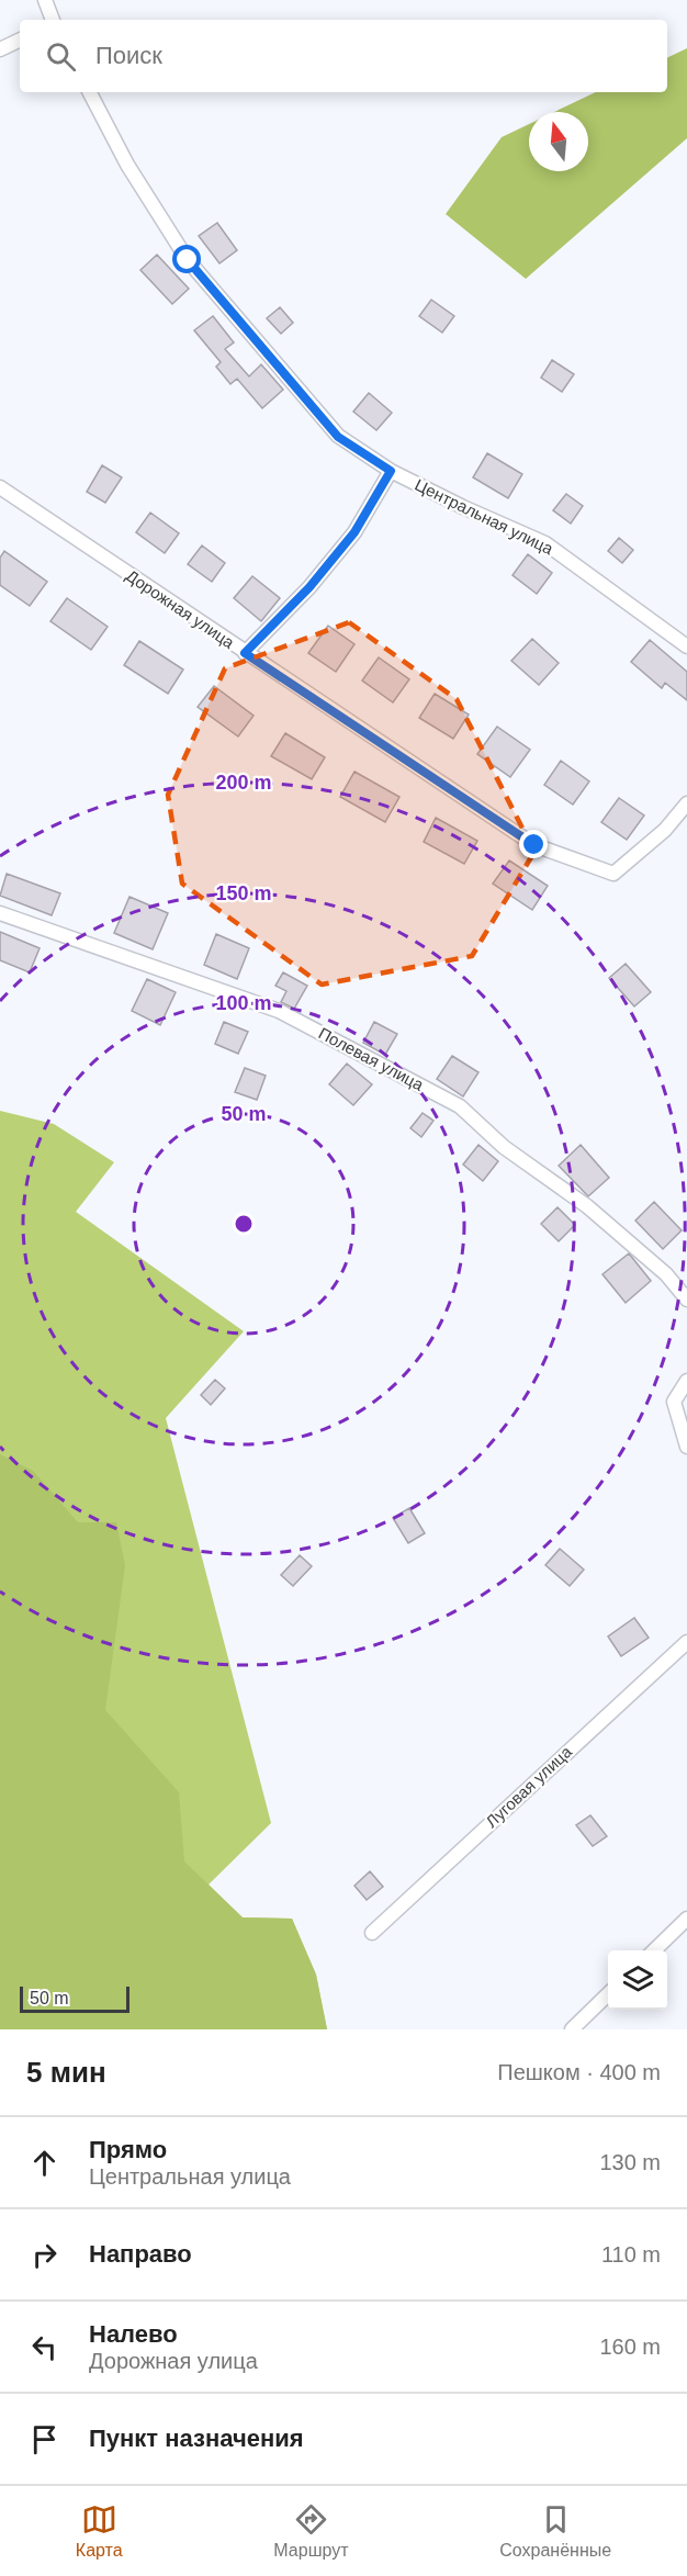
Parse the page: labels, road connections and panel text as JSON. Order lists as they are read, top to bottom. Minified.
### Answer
{"streets":{"street":["Центральная улица","Дорожная улица","Полевая улица","Луговая улица"]},"scale_bar":"50 m","north":"top","page":{"search":"Поиск","scale":"50 m","heading":["5 мин","Пешком · 400 m"],"list":[["Прямо","Центральная улица","130 m"],["Направо","110 m"],["Налево","Дорожная улица","160 m"],"Пункт назначения"],"nav":["Карта","Маршрут","Сохранённые"]},"rings":["200 m","150 m","100 m","50 m"]}
